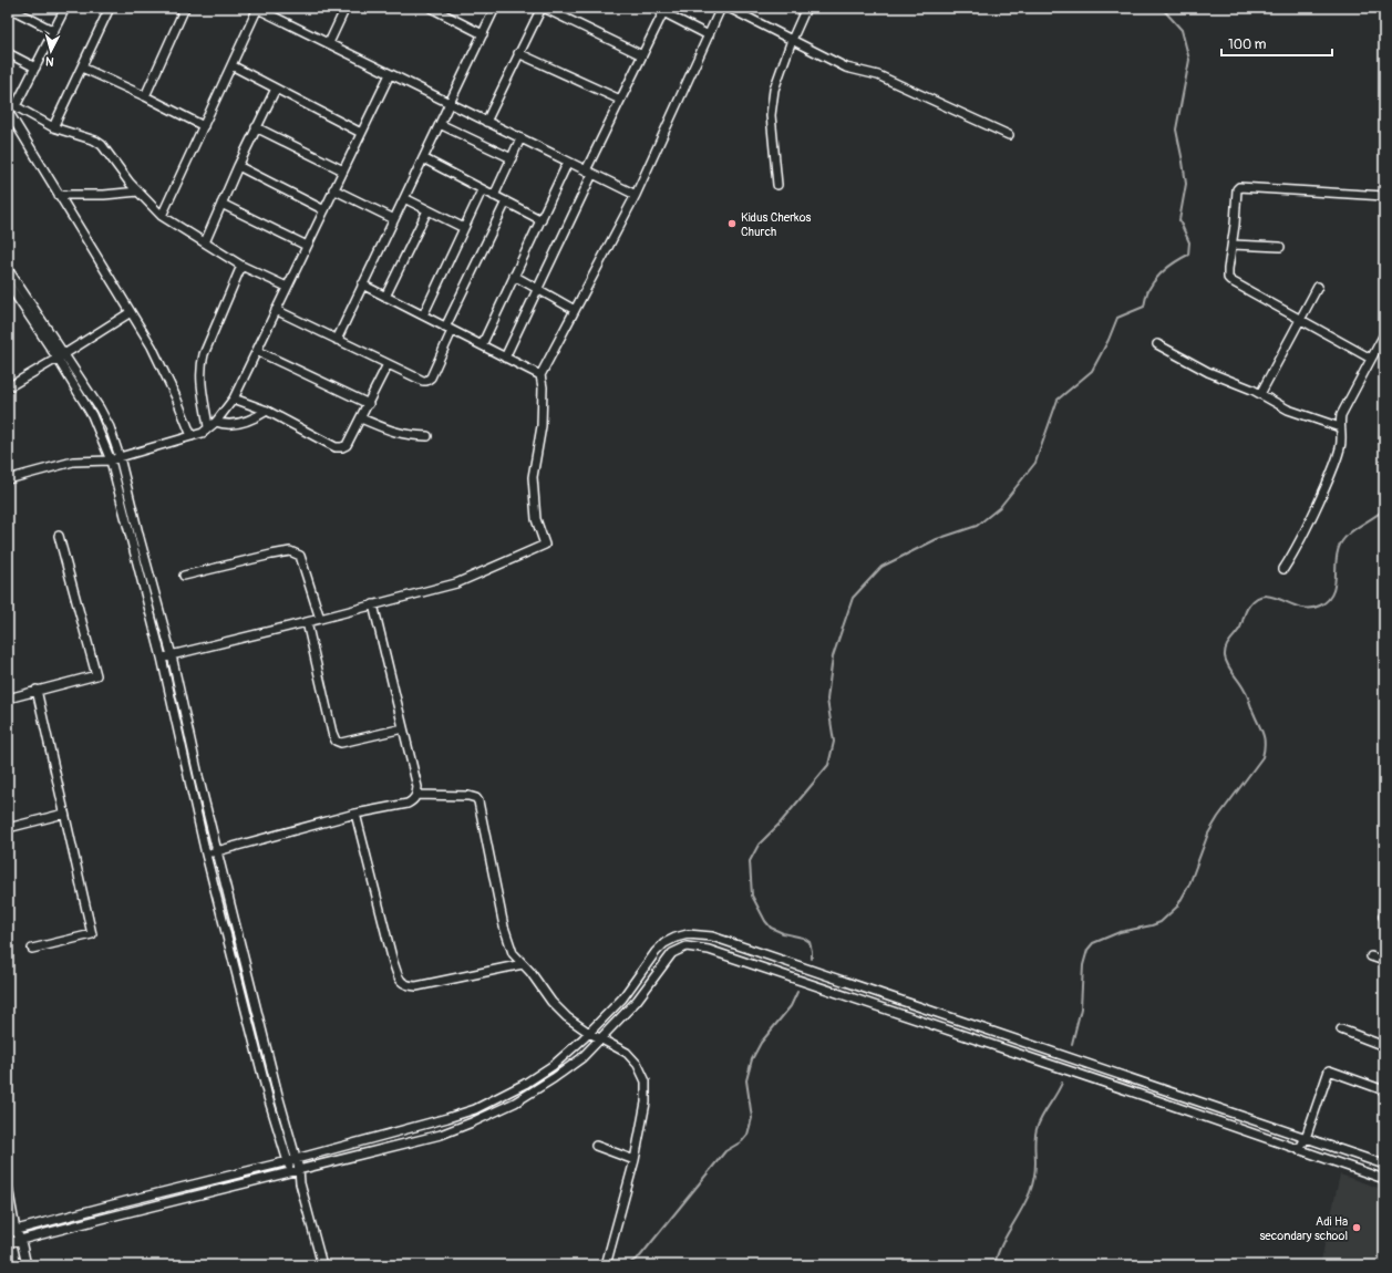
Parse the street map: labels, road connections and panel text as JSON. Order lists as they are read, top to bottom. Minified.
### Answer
{"places":["Kidus Cherkos Church","Adi Ha secondary school"],"scale_bar":"100 m","north":"bottom"}
